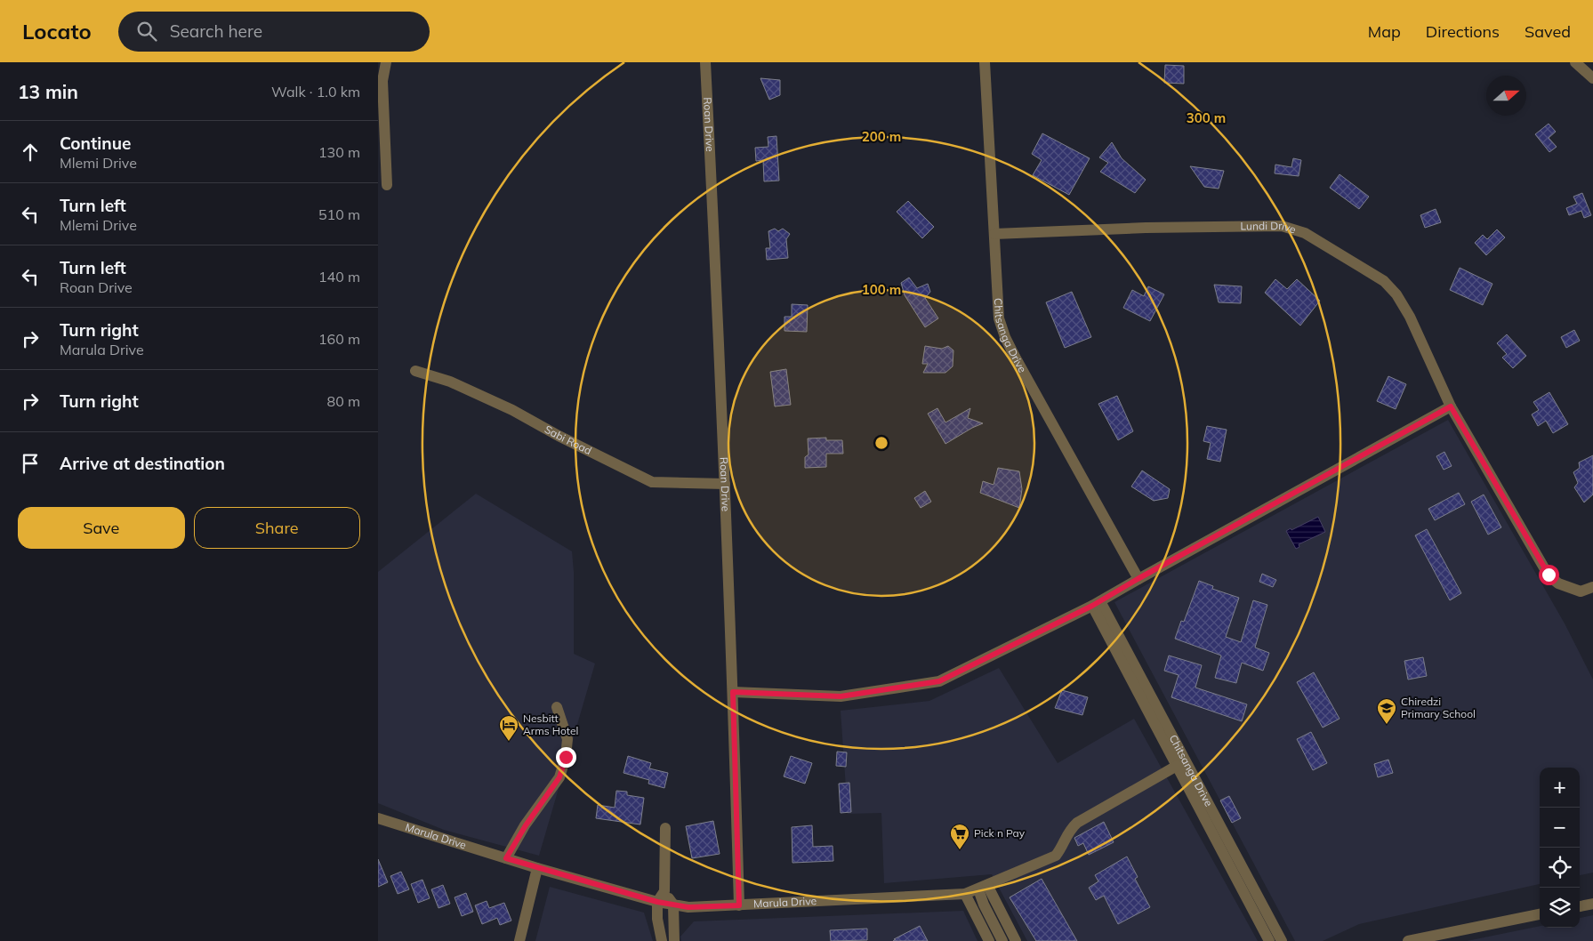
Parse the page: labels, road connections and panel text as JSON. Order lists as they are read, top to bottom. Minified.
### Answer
{"streets":{"street":["Roan Drive","Lundi Drive","Chitsanga Drive","Sabi Road","Marula Drive"]},"crossings":[["Roan Drive","Sabi Road"],["Roan Drive","Marula Drive"],["Lundi Drive","Chitsanga Drive"]],"places":{"school or university":["Chiredzi Primary School"],"hotel":["Nesbitt Arms Hotel"],"supermarket":["Pick n Pay"]},"north":"right","page":{"header":"Locato","search":"Search here","nav":["Map","Directions","Saved"],"heading":["13 min","Walk · 1.0 km"],"list":[["Continue","Mlemi Drive","130 m"],["Turn left","Mlemi Drive","510 m"],["Turn left","Roan Drive","140 m"],["Turn right","Marula Drive","160 m"],["Turn right","80 m"],"Arrive at destination"],"buttons":["Save","Share"],"map_buttons":["+","−"]},"rings":["300 m","200 m","100 m"]}
